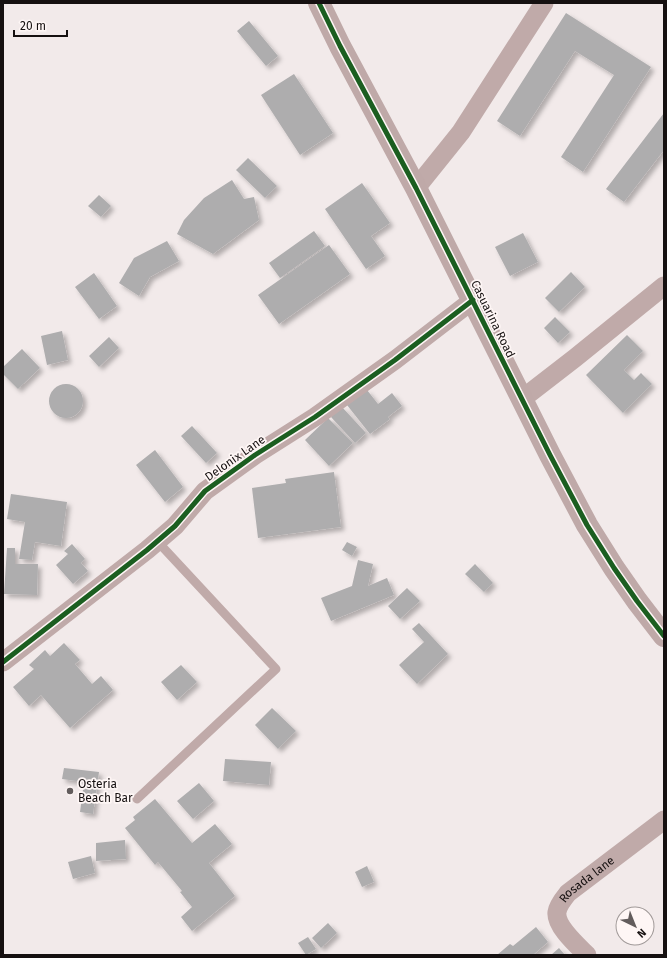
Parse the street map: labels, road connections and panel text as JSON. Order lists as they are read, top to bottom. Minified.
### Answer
{"streets":{"street":["Casuarina Road","Delonix Lane","Rosada lane"]},"crossings":[["Casuarina Road","Delonix Lane"]],"places":["Osteria Beach Bar"],"scale_bar":"20 m","north":"bottom right"}
